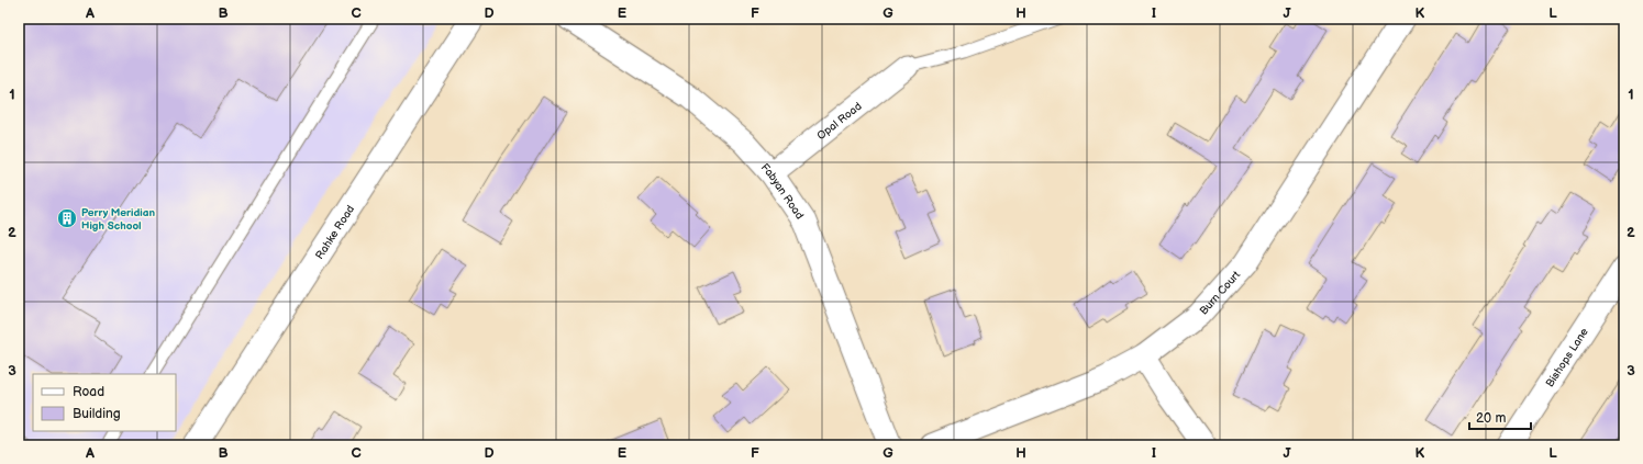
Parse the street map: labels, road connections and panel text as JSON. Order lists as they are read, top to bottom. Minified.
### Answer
{"streets":{"street":["Opal Road","Fabyan Road","Rahke Road","Burn Court","Bishops Lane"]},"crossings":[["Opal Road","Fabyan Road"]],"places":{"building":["Perry Meridian High School"]},"legend":["Road","Building"],"scale_bar":"20 m","grid":{"columns":["A","B","C","D","E","F","G","H","I","J","K","L"],"rows":["1","2","3"]}}
